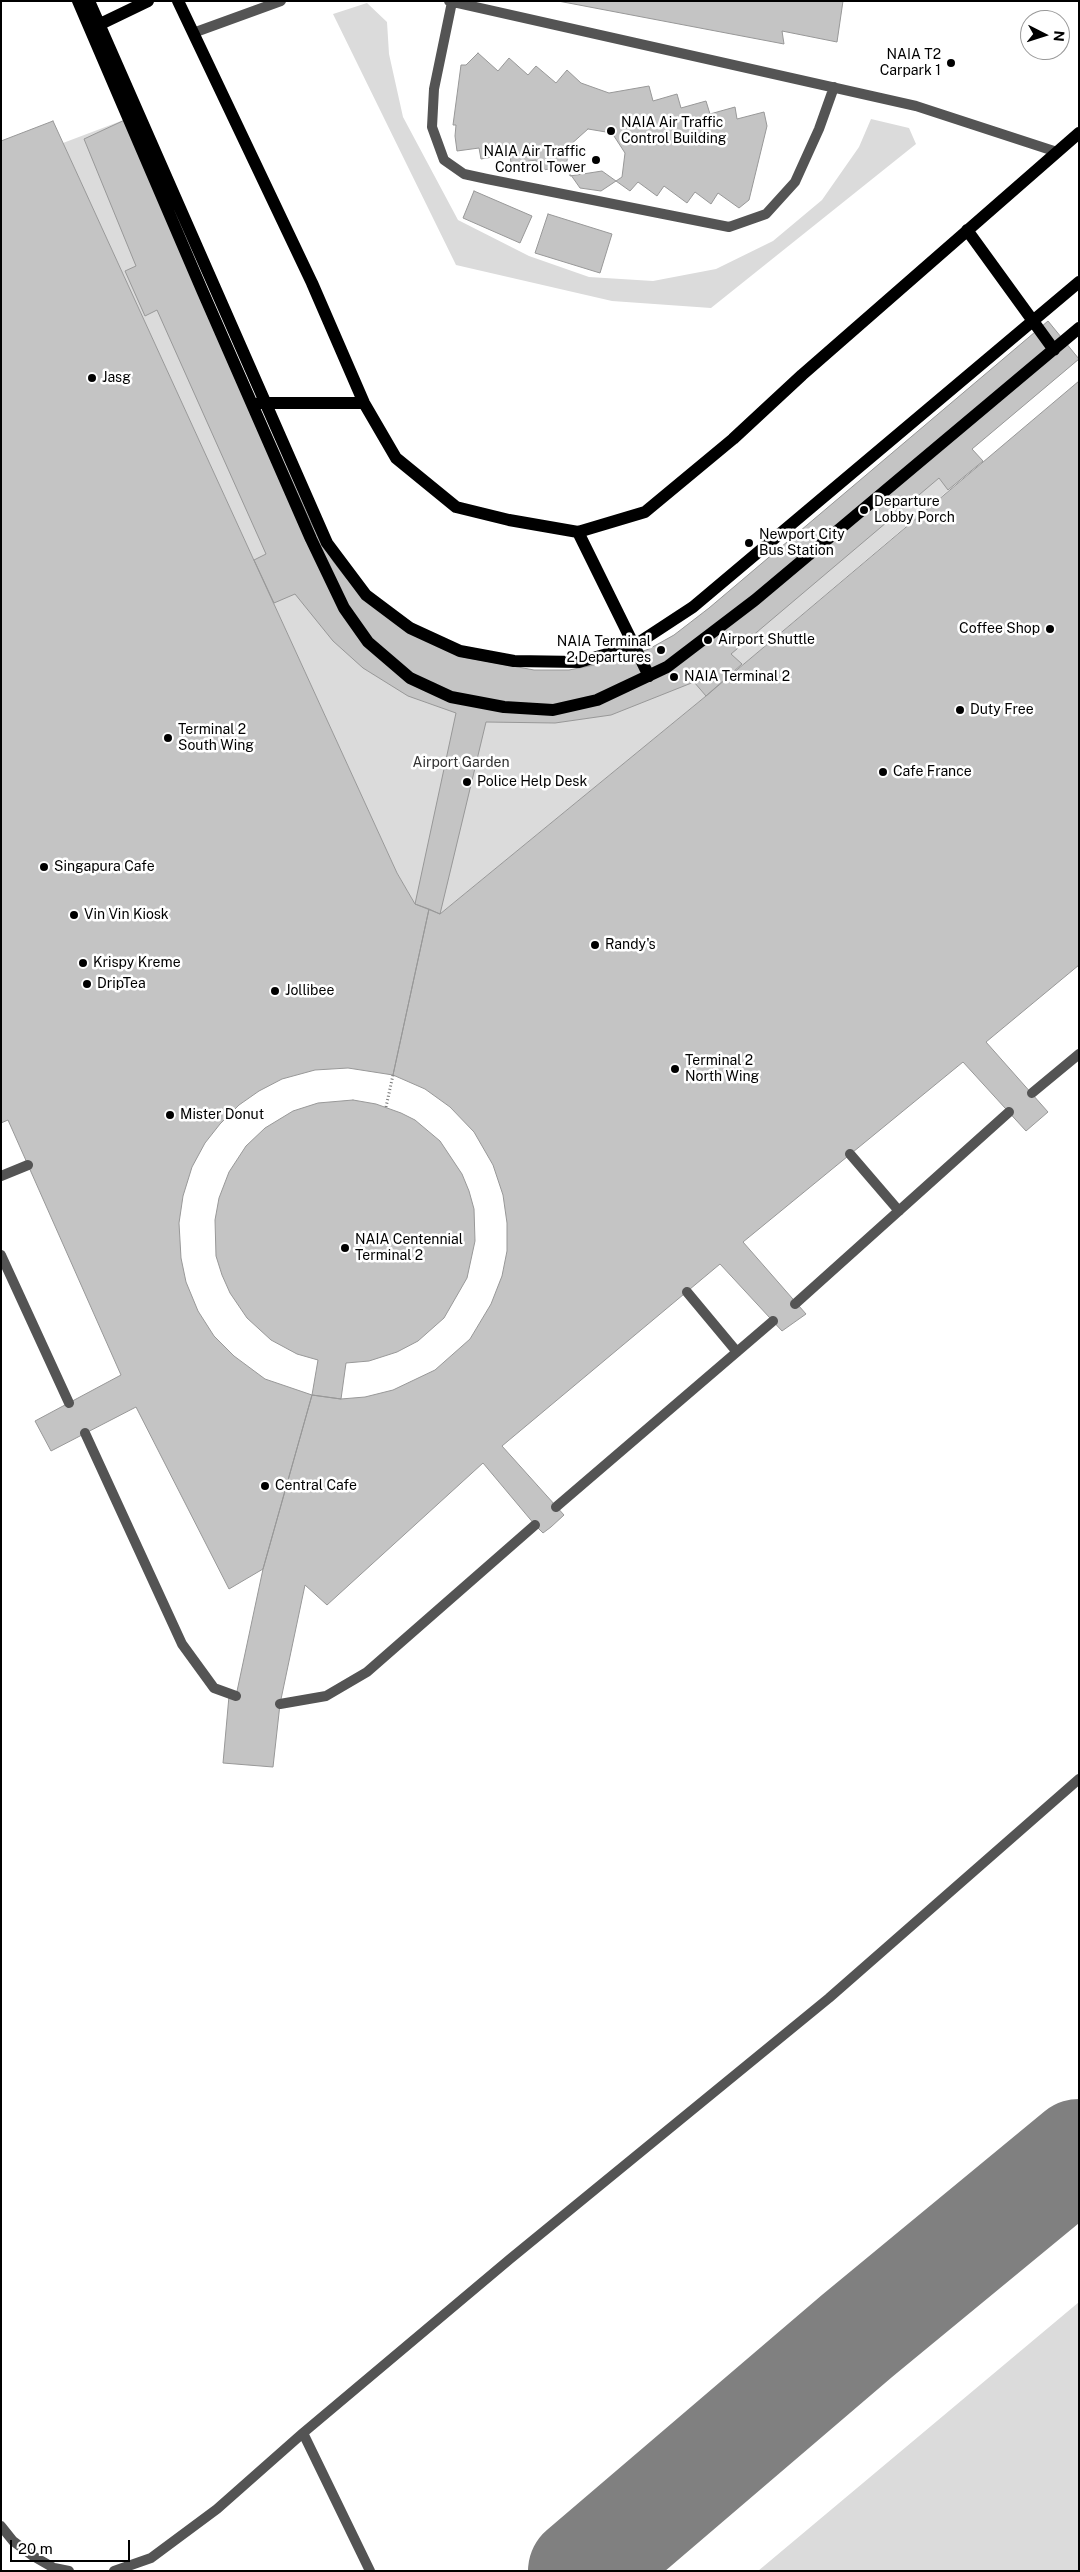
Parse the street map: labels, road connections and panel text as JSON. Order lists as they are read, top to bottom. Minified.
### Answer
{"parks":["Airport Garden"],"places":["NAIA T2 Carpark 1","NAIA Air Traffic Control Building","NAIA Air Traffic Control Tower","Jasg","Departure Lobby Porch","Newport City Bus Station","Coffee Shop","Airport Shuttle","NAIA Terminal 2 Departures","NAIA Terminal 2","Duty Free","Terminal 2 South Wing","Cafe France","Police Help Desk","Singapura Cafe","Vin Vin Kiosk","Randy's","Krispy Kreme","DripTea","Jollibee","Terminal 2 North Wing","Mister Donut","NAIA Centennial Terminal 2","Central Cafe"],"scale_bar":"20 m","north":"right"}
